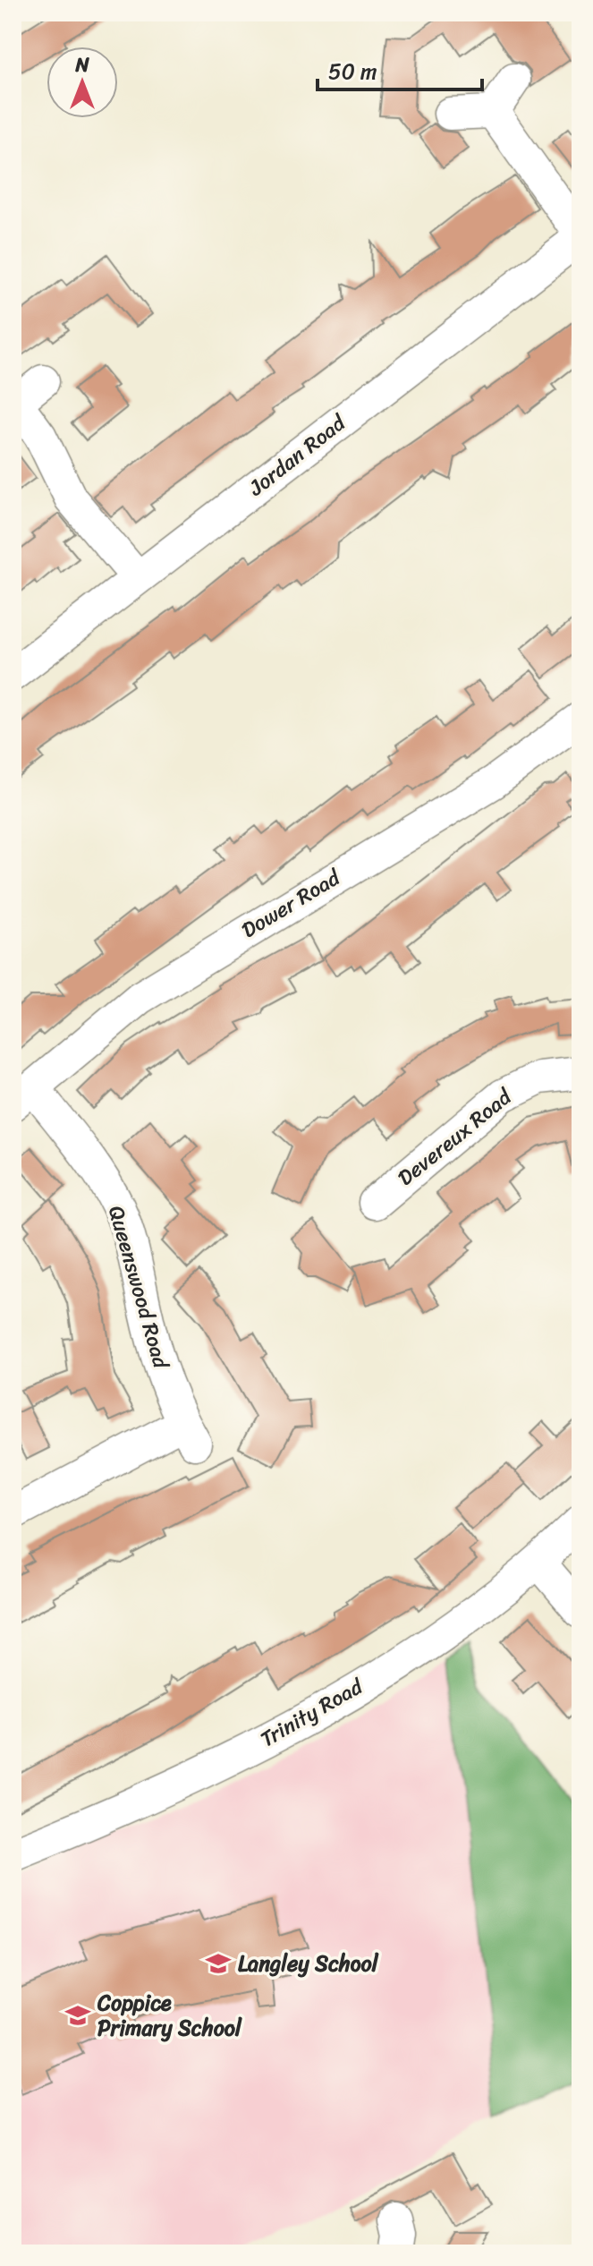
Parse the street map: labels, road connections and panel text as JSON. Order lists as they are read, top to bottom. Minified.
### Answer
{"streets":{"street":["Jordan Road","Dower Road","Devereux Road","Queenswood Road","Trinity Road"]},"crossings":[["Dower Road","Queenswood Road"]],"places":{"school or university":["Langley School","Coppice Primary School"]},"scale_bar":"50 m","north":"top"}
